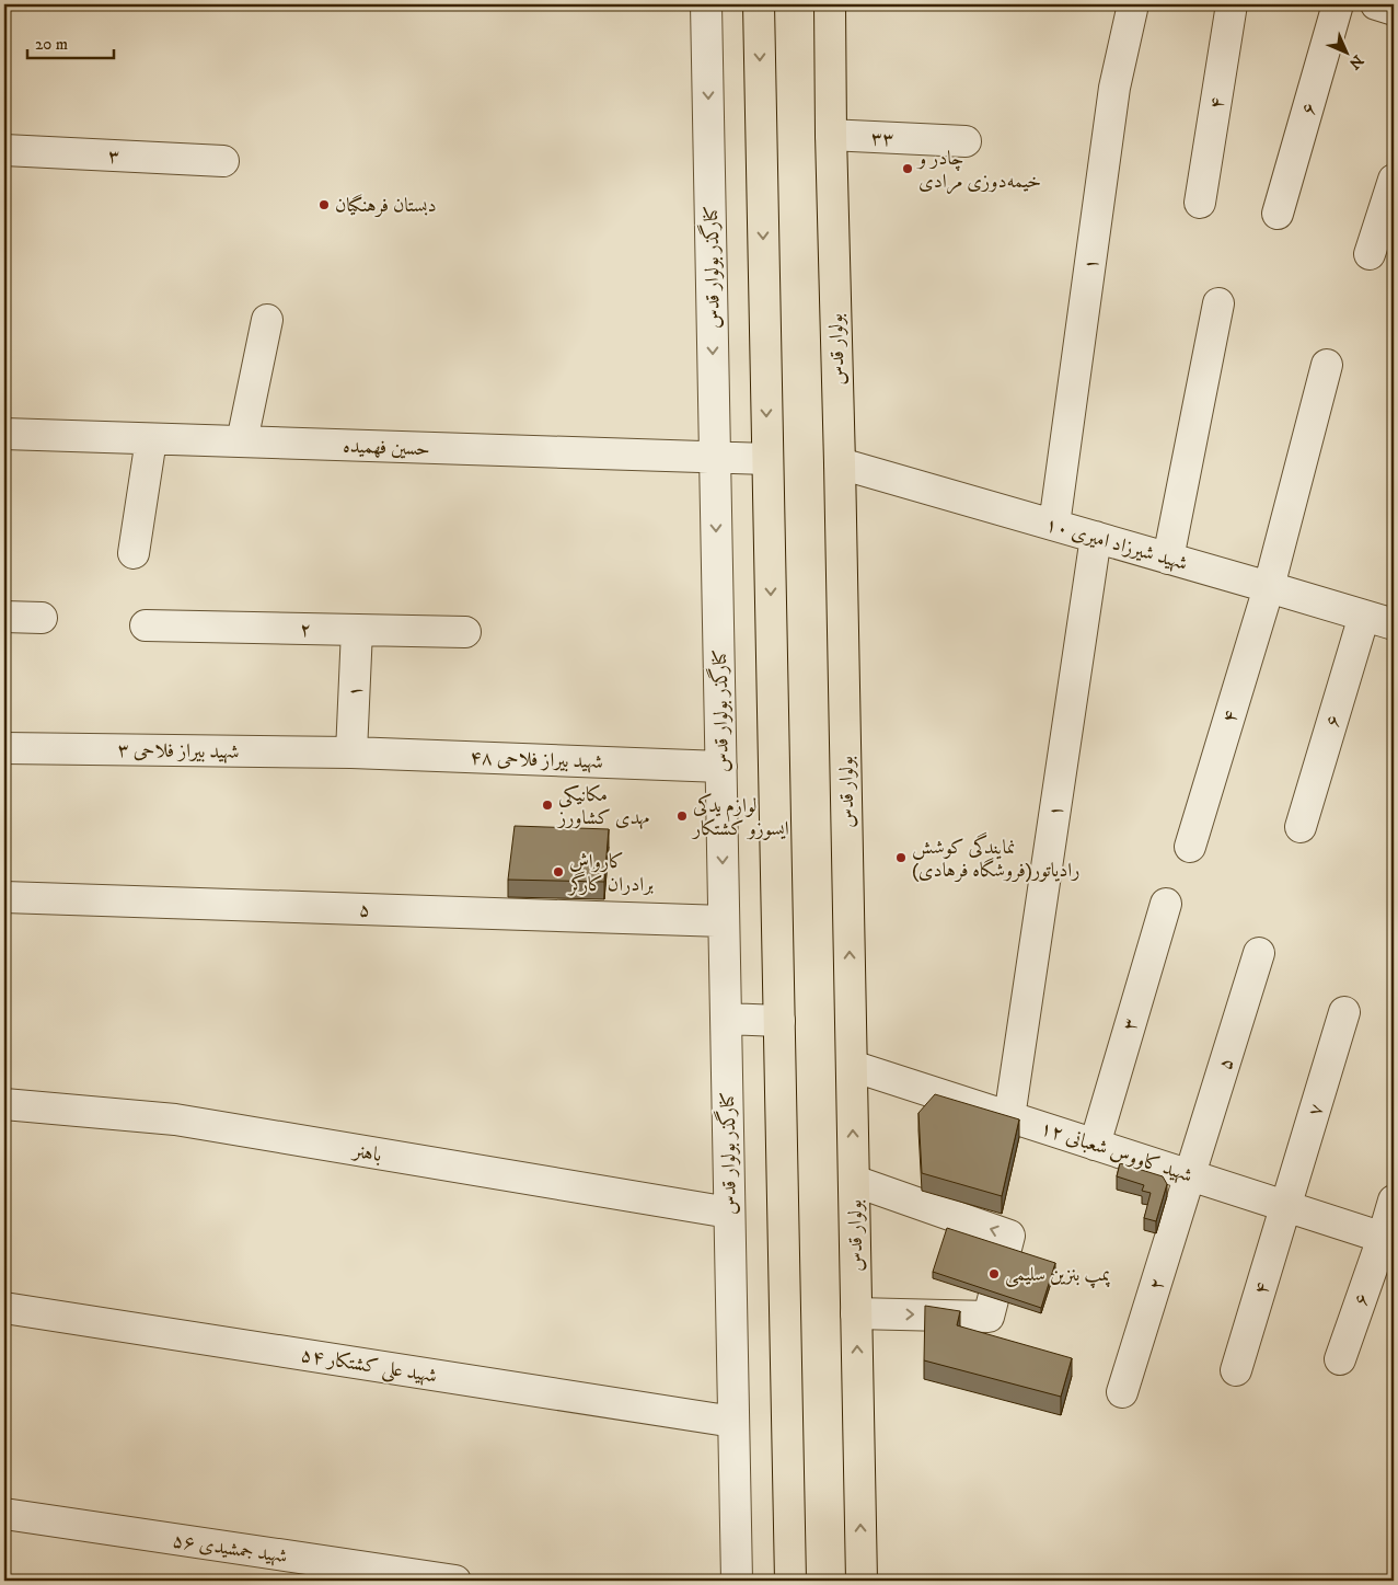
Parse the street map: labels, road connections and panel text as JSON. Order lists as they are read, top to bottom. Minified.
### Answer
{"streets":{"main road":["بولوار قدس"],"street":["۴","۶","۳۳","۳","۱","کنارگذر بولوار قدس","حسین فهمیده","شهید شیرزاد امیری ۱۰","۲","شهید بیراز فلاحی ۳","شهید بیراز فلاحی ۴۸","۵","۷","شهید کاووس شعبانی ۱۲","باهنر","شهید علی کشتکار ۵۴","شهید جمشیدی ۵۶"]},"crossings":[["۴","شهید شیرزاد امیری ۱۰"],["۴","۷"],["۴","شهید کاووس شعبانی ۱۲"],["۶","شهید شیرزاد امیری ۱۰"],["۶","شهید کاووس شعبانی ۱۲"],["۳۳","بولوار قدس"],["۳","شهید کاووس شعبانی ۱۲"],["۱","شهید شیرزاد امیری ۱۰"],["۱","۲"],["۱","شهید بیراز فلاحی ۳"],["۱","شهید بیراز فلاحی ۴۸"],["۱","شهید کاووس شعبانی ۱۲"],["کنارگذر بولوار قدس","حسین فهمیده"],["کنارگذر بولوار قدس","شهید بیراز فلاحی ۴۸"],["کنارگذر بولوار قدس","۵"],["کنارگذر بولوار قدس","باهنر"],["کنارگذر بولوار قدس","شهید علی کشتکار ۵۴"],["بولوار قدس","شهید شیرزاد امیری ۱۰"],["بولوار قدس","شهید کاووس شعبانی ۱۲"],["۲","۵"],["۲","شهید کاووس شعبانی ۱۲"],["شهید بیراز فلاحی ۳","شهید بیراز فلاحی ۴۸"],["۵","شهید کاووس شعبانی ۱۲"],["۷","شهید کاووس شعبانی ۱۲"]],"one_way":["کنارگذر بولوار قدس"],"places":["چادر و خیمه‌دوزی مرادی","دبستان فرهنگیان","مکانیکی مهدی کشاورز","لوازم یدکی ایسوزو کشتکار","نمایندگی کوشش رادیاتور(فروشگاه فرهادی)","کارواش برادران کارگر","پمپ بنزین سلیمی"],"scale_bar":"20 m","north":"bottom right"}
